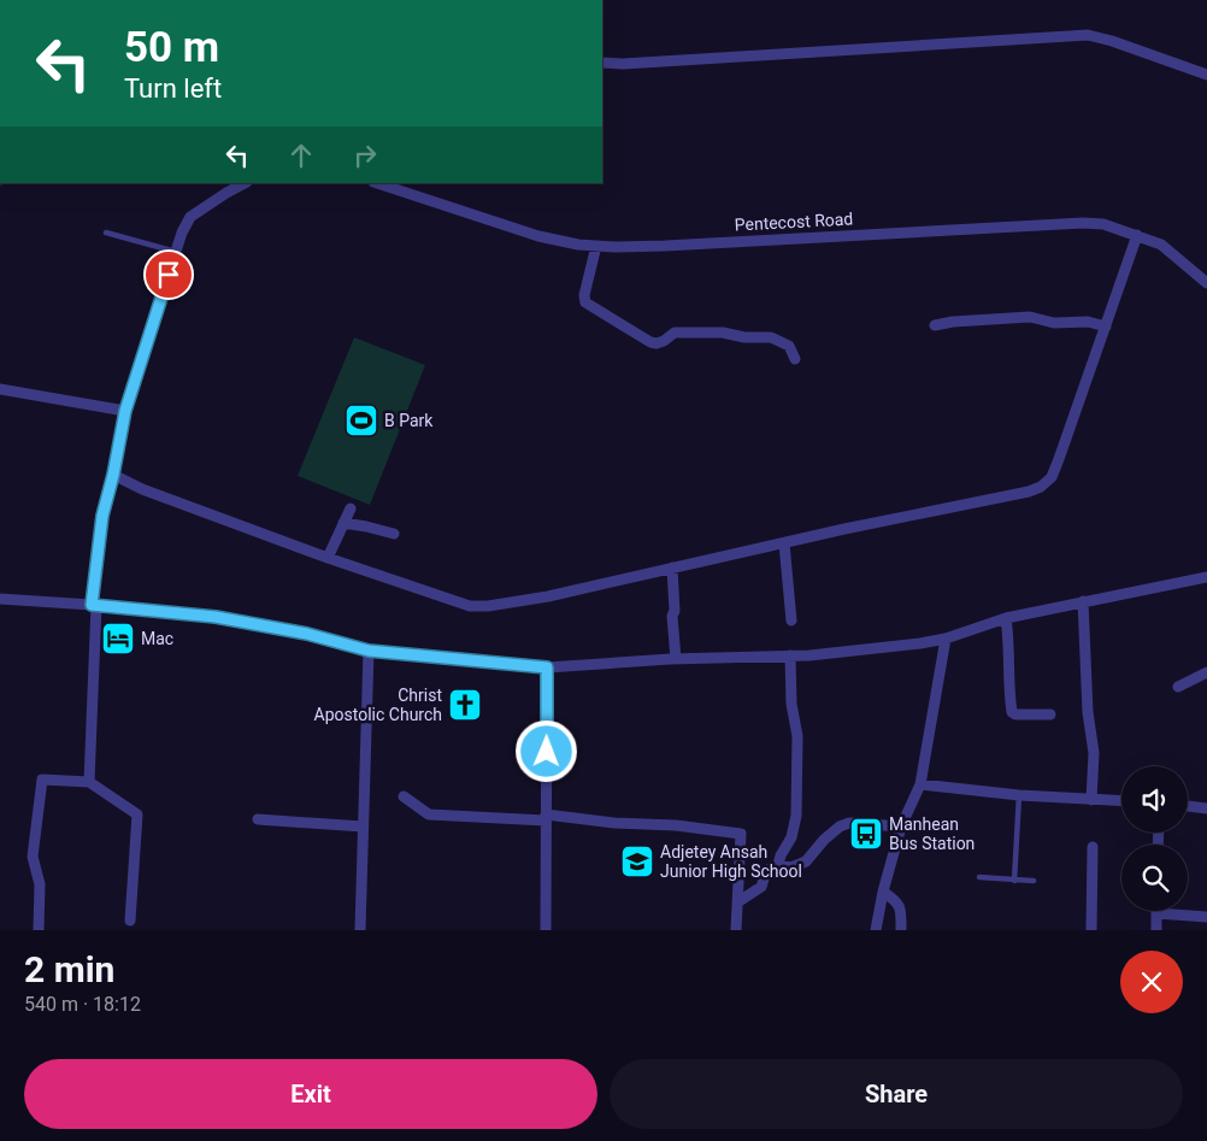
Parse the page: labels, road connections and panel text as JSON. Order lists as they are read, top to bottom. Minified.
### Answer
{"streets":{"street":["Pentecost Road"]},"places":{"sports":["B Park"],"hotel":["Mac"],"church":["Christ Apostolic Church"],"bus stop":["Manhean Bus Station"],"school or university":["Adjetey Ansah Junior High School"]},"page":{"turn":["50 m","Turn left"],"heading":["2 min","540 m · 18:12"],"buttons":["Exit","Share"]}}
